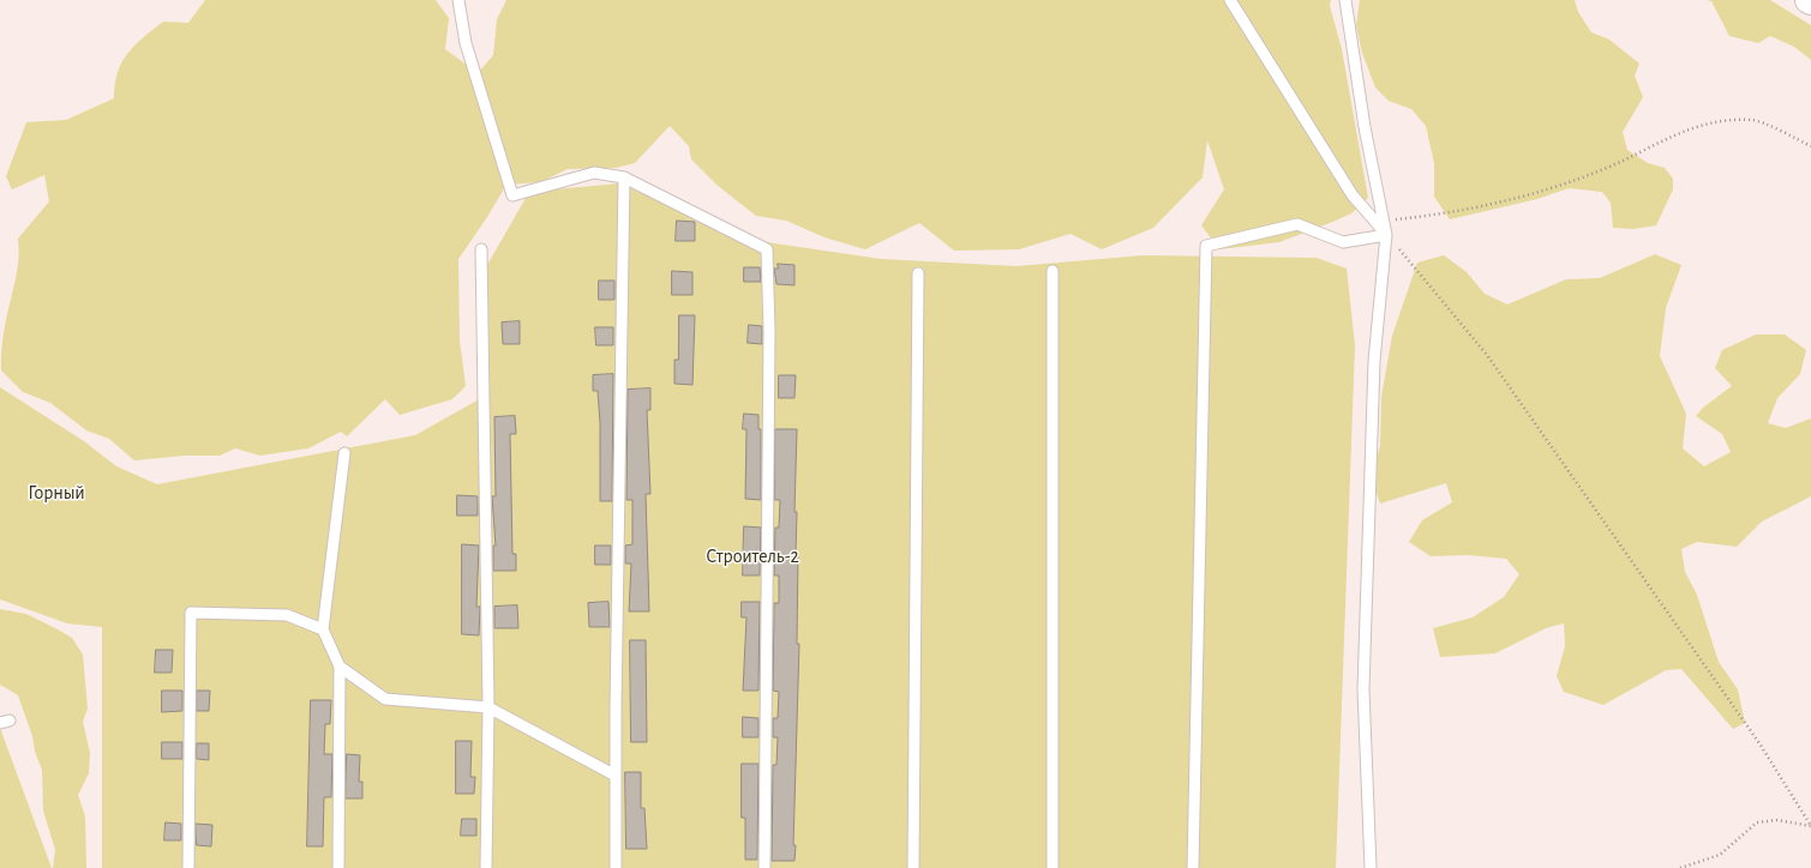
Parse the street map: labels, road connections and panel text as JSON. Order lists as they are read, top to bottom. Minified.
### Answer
{"parks":["Горный","Строитель-2"]}
